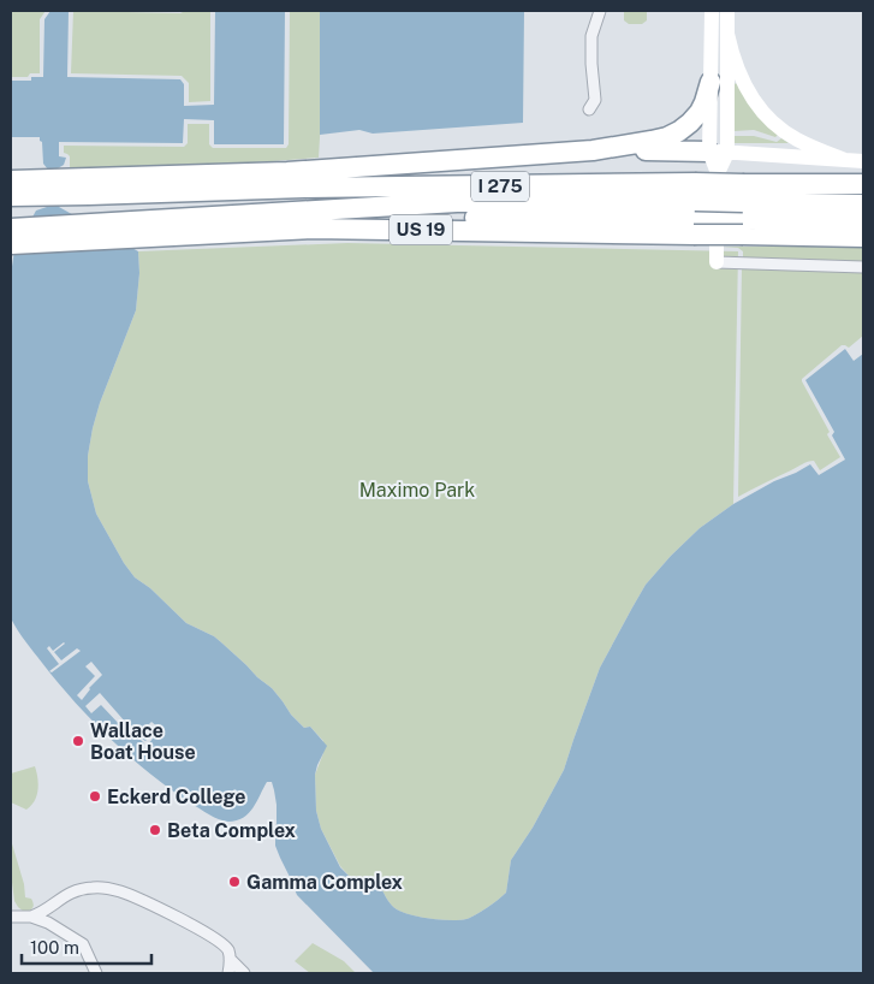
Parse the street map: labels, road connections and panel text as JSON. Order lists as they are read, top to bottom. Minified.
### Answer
{"streets":{"highway":["I 275","US 19"]},"crossings":[["I 275","US 19"]],"parks":["Maximo Park"],"places":["Wallace Boat House","Eckerd College","Beta Complex","Gamma Complex"],"scale_bar":"100 m"}
